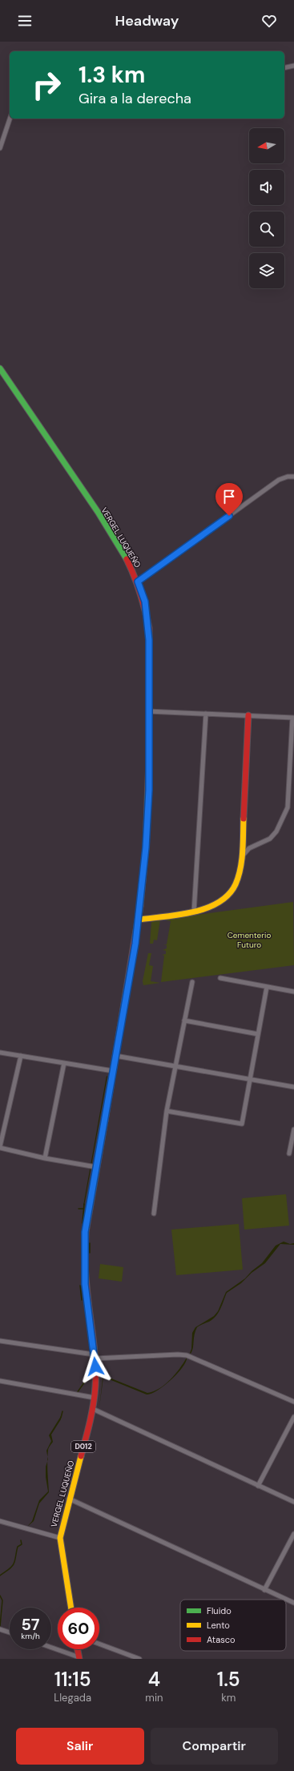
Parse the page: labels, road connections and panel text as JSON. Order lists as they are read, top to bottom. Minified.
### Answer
{"streets":{"main road":["VERGEL LUQUEÑO","D012"]},"parks":["Cementerio Futuro"],"legend":["Fluido","Lento","Atasco"],"north":"left","page":{"header":"Headway","turn":["1.3 km","Gira a la derecha"],"speed":"57 km/h","limit":"60","eta":["11:15","Llegada","4","min","1.5","km"],"buttons":["Salir","Compartir"]}}
